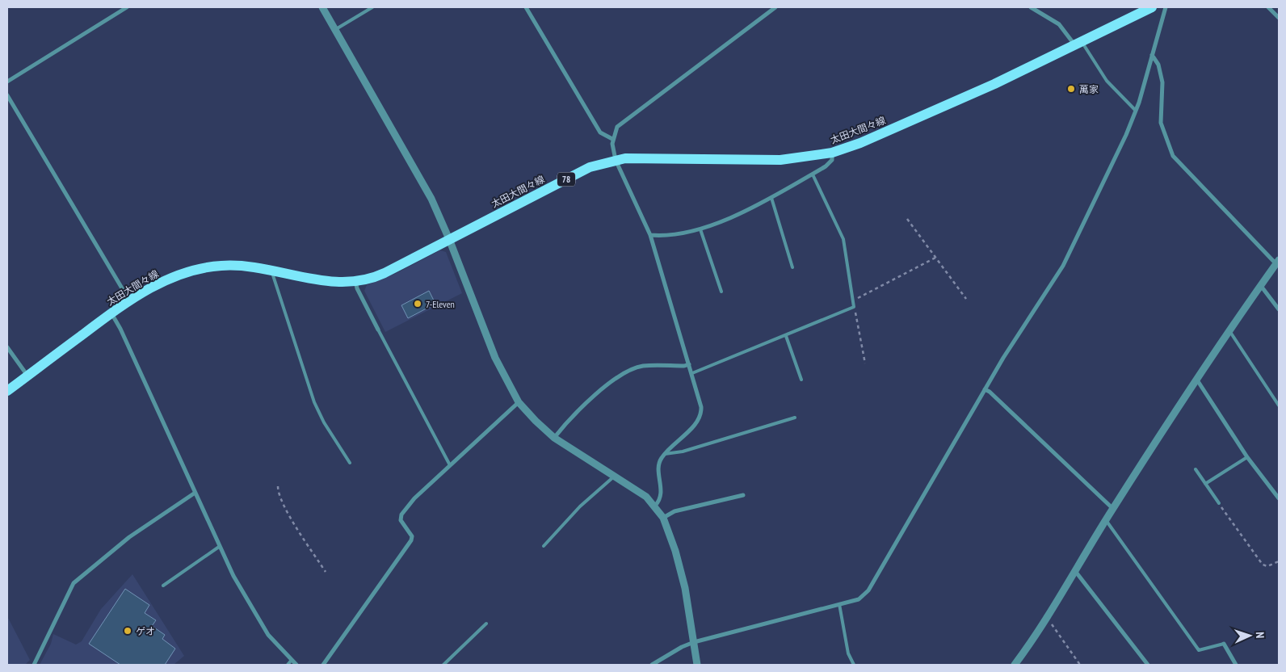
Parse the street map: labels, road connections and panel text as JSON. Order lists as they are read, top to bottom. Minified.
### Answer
{"streets":{"main road":["太田大間々線","78"]},"places":["萬家","7-Eleven","ゲオ"],"north":"right"}
